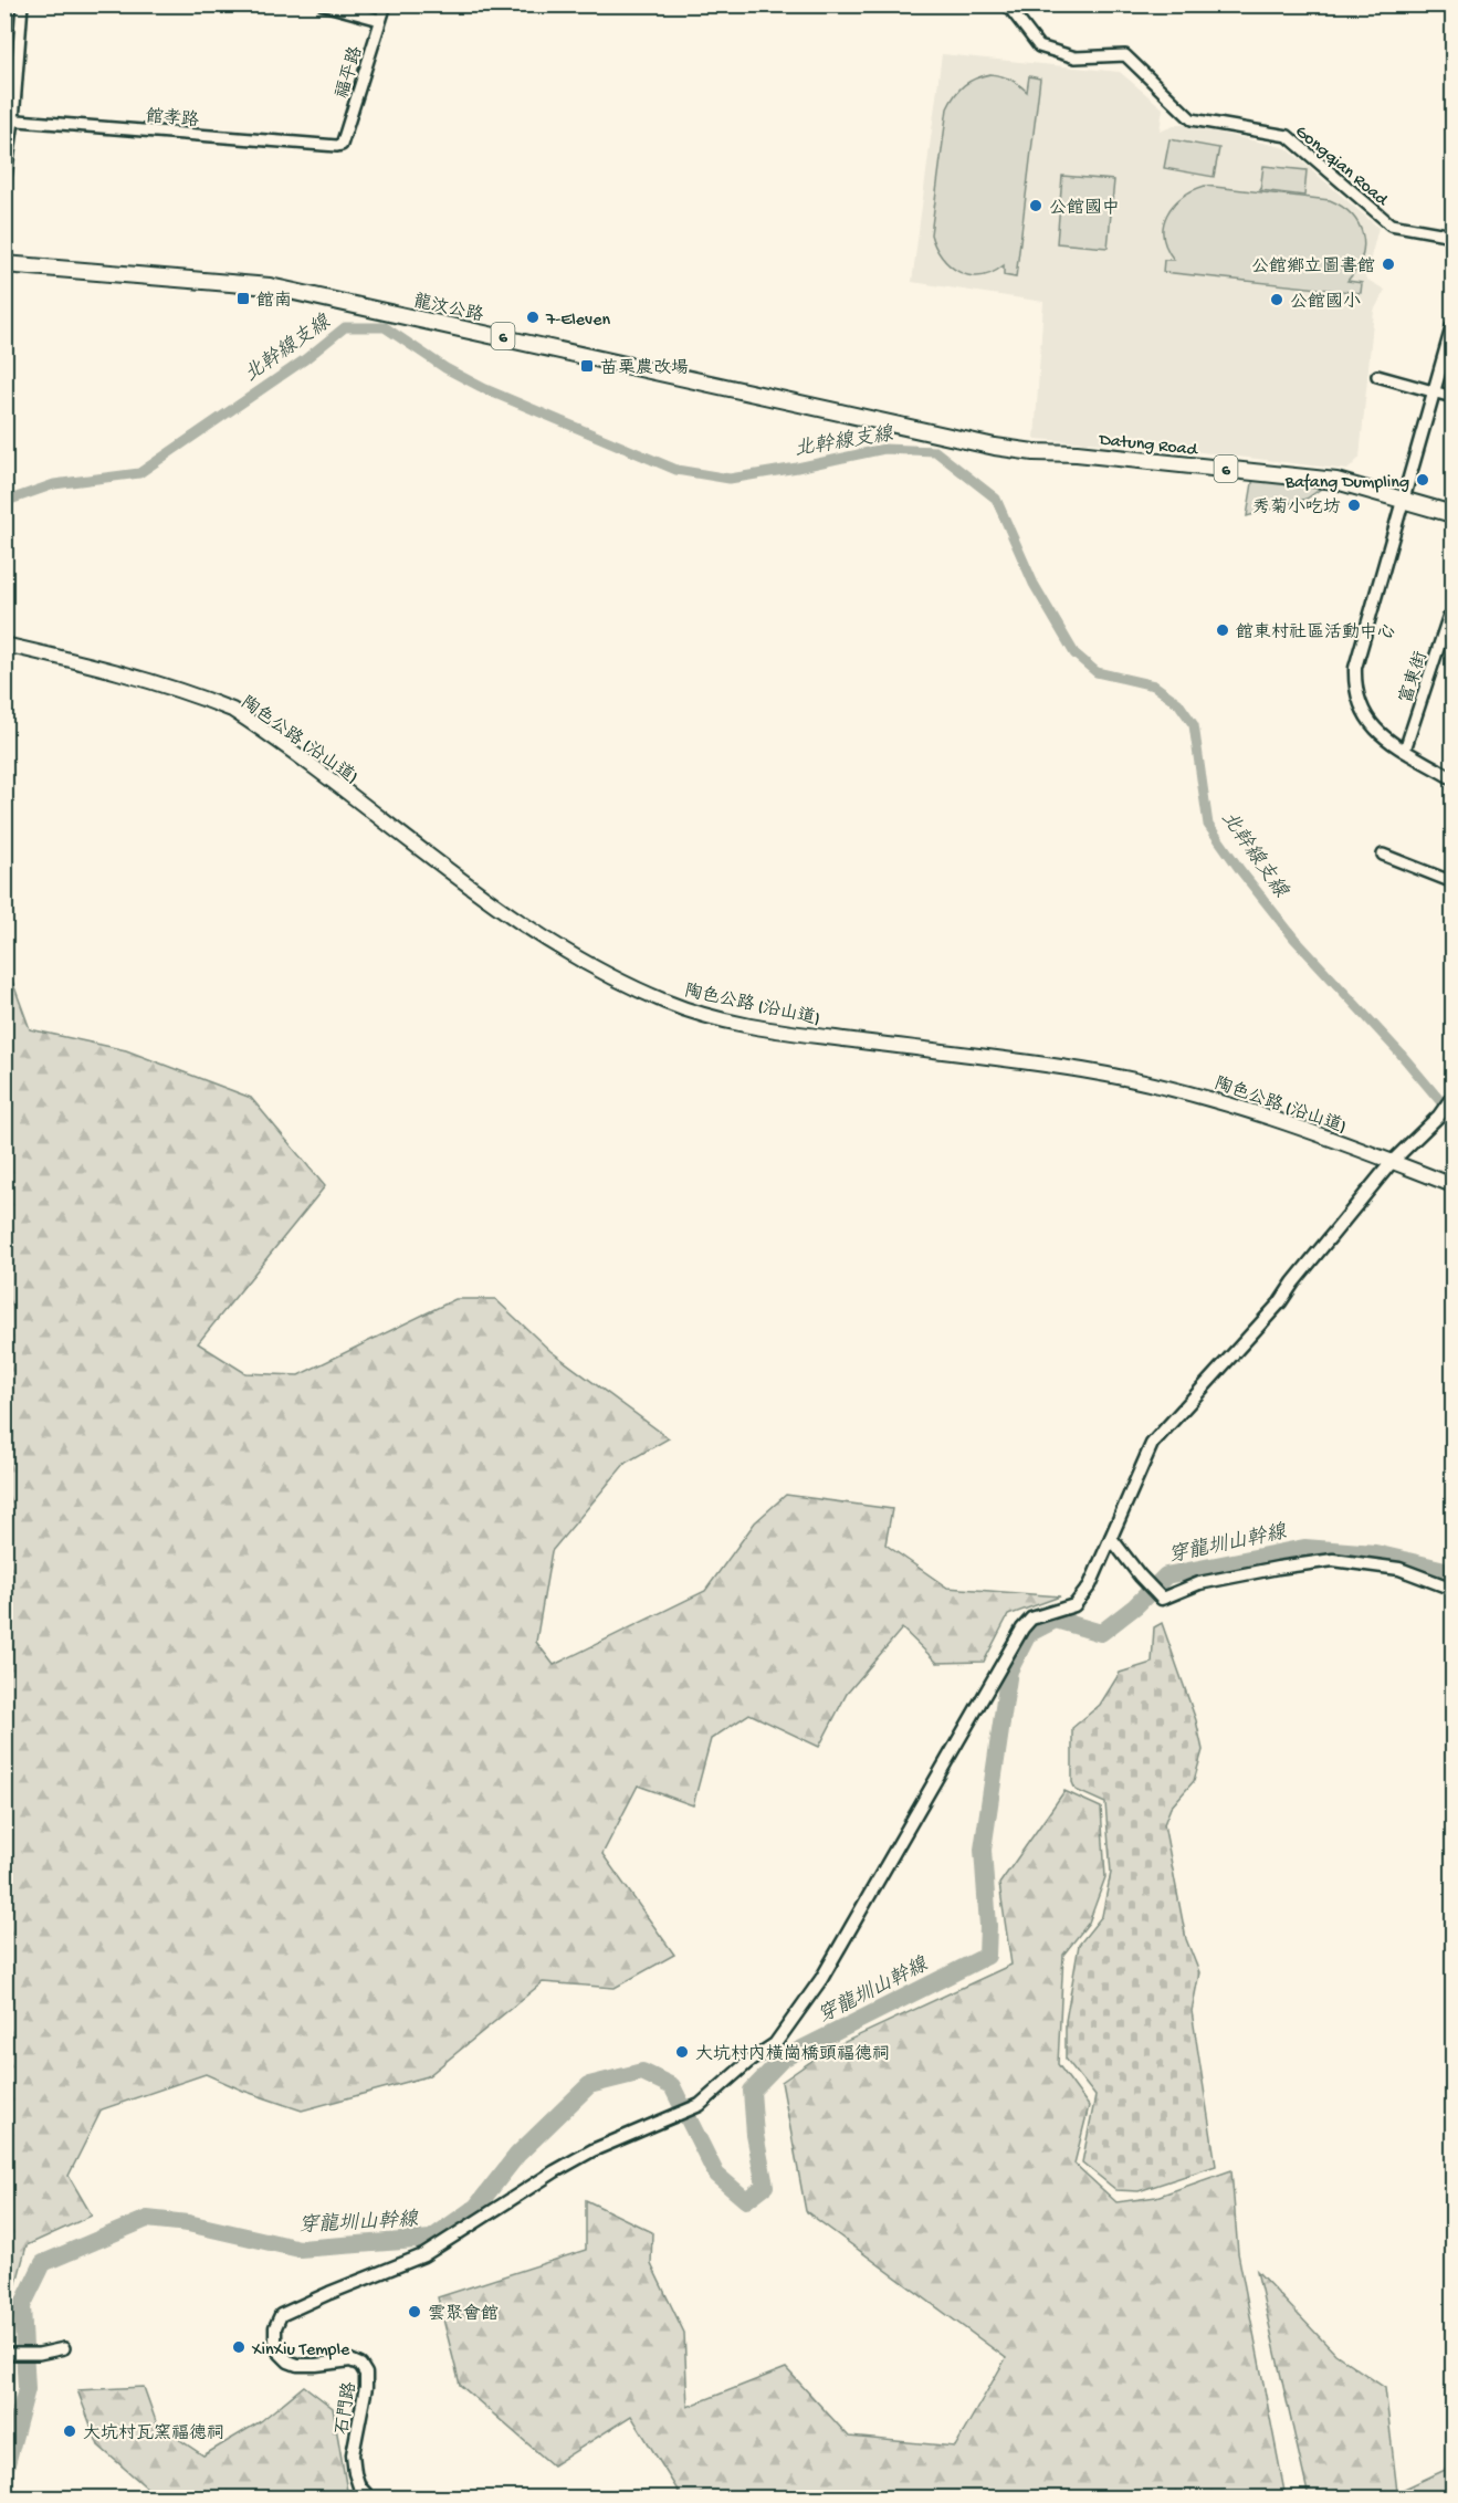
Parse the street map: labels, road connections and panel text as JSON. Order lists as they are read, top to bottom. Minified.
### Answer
{"streets":{"main road":["龍汶公路","6","Datung Road","陶色公路 (沿山道)"],"street":["福平路","館孝路","Gongqian Road","富東街","石門路"]},"crossings":[["福平路","館孝路"],["龍汶公路","Datung Road"]],"water":["北幹線支線","穿龍圳山幹線"],"places":{"other":["公館國中","公館鄉立圖書館","公館國小","7-Eleven","Bafang Dumpling","秀菊小吃坊","館東村社區活動中心","大坑村內橫崗橋頭福德祠","雲聚會館","XinXiu Temple","大坑村瓦窯福德祠"],"transit":["館南","苗栗農改場"]}}
